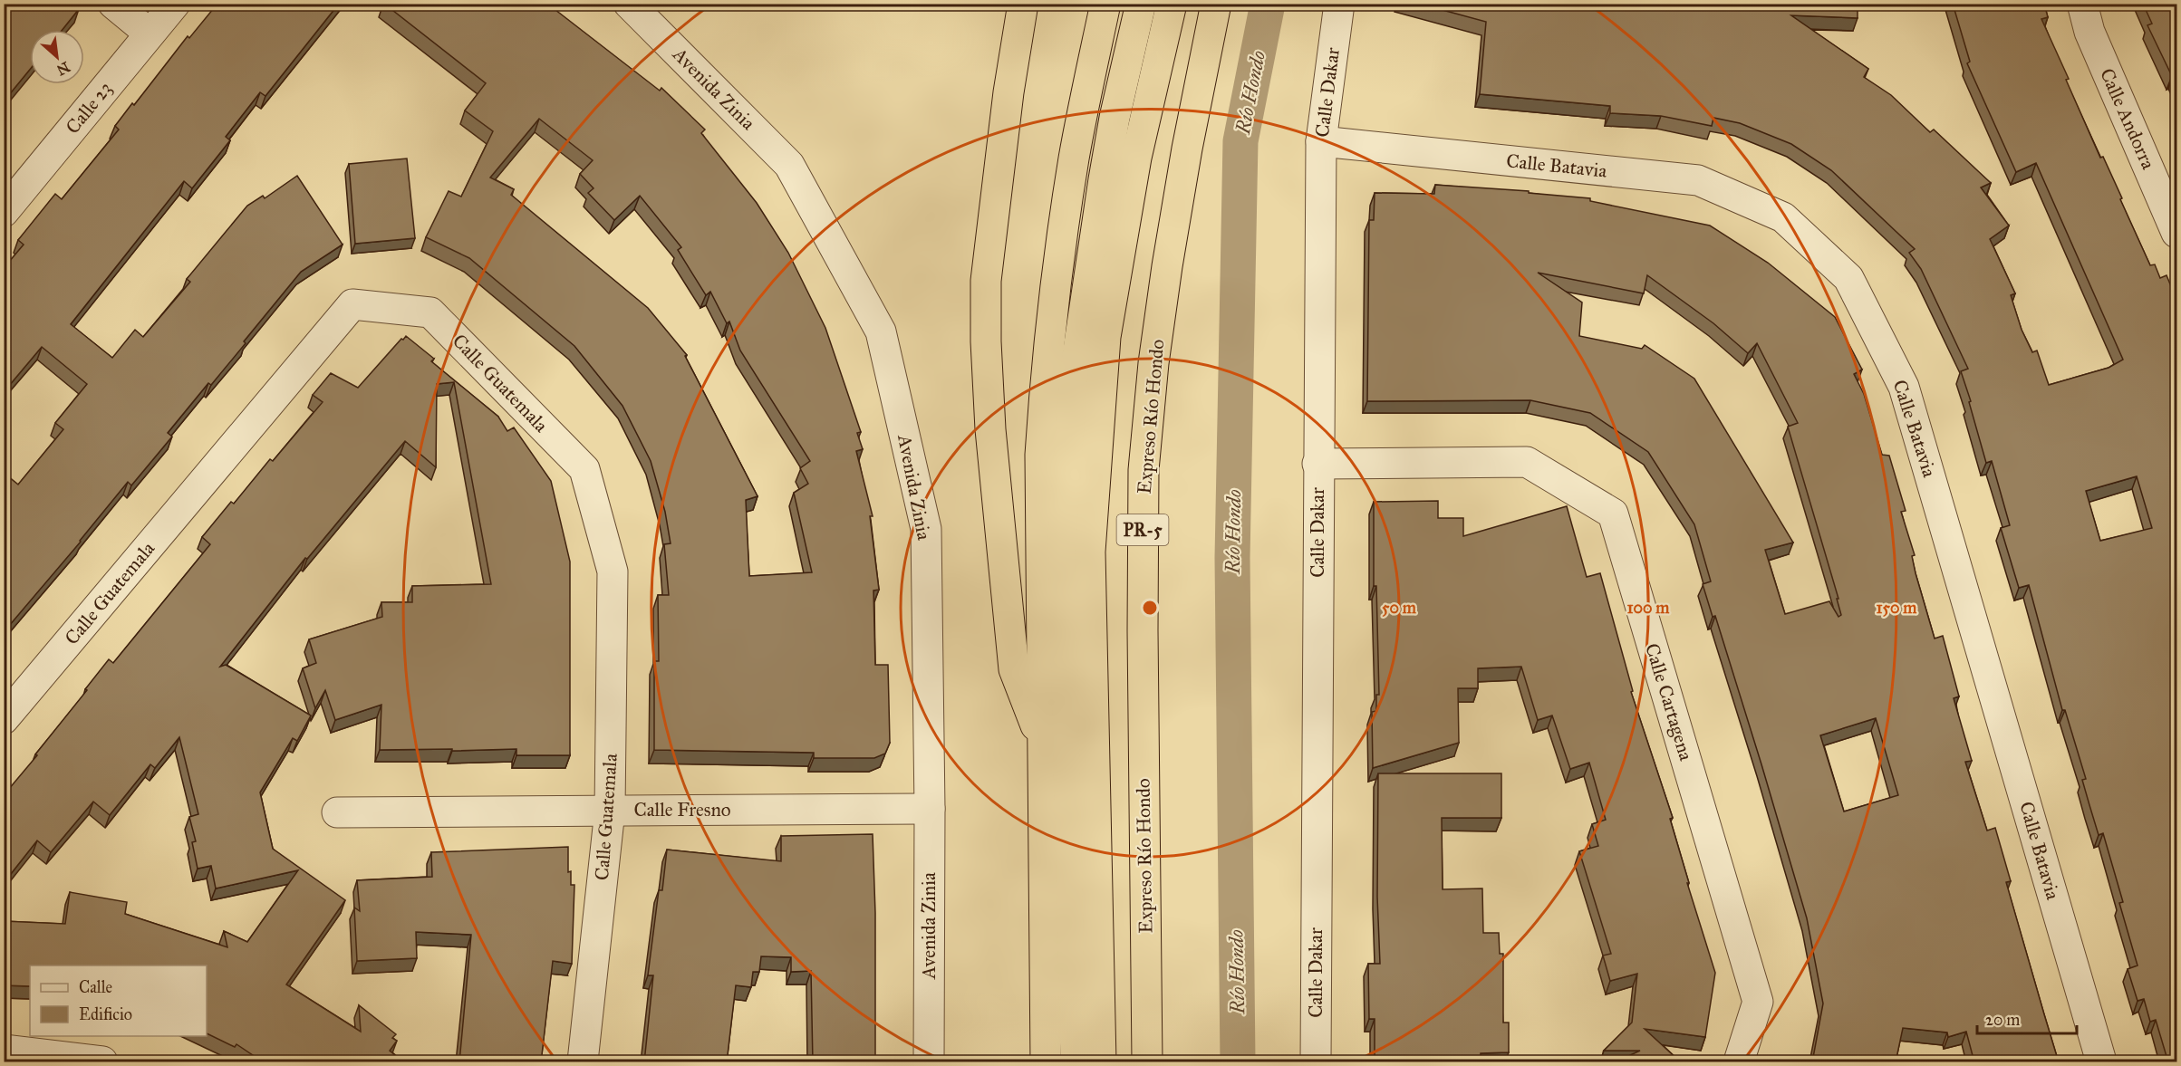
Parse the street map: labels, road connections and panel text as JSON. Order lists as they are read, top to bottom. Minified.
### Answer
{"streets":{"highway":["Expreso Río Hondo","PR-5"],"street":["Avenida Zinia","Calle Dakar","Calle 23","Calle Andorra","Calle Batavia","Calle Guatemala","Calle Cartagena","Calle Fresno"]},"crossings":[["Avenida Zinia","Calle Fresno"],["Calle Dakar","Calle Batavia"],["Calle Dakar","Calle Cartagena"],["Calle Guatemala","Calle Fresno"]],"water":["Río Hondo"],"legend":["Calle","Edificio"],"scale_bar":"20 m","north":"bottom right","rings":["50 m","100 m","150 m"]}
